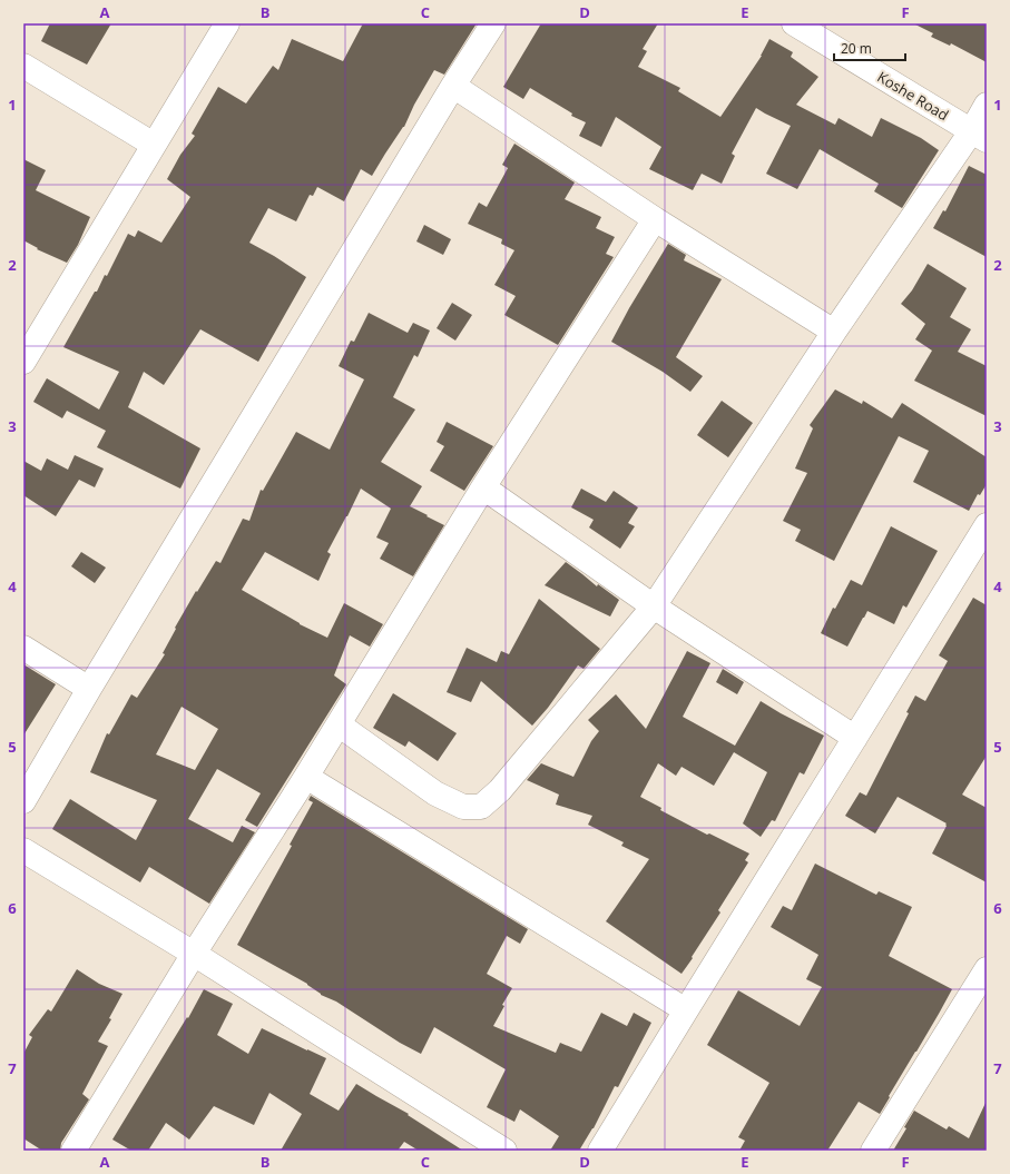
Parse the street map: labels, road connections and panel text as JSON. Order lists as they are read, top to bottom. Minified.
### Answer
{"streets":{"street":["Koshe Road"]},"scale_bar":"20 m","grid":{"columns":["A","B","C","D","E","F"],"rows":["1","2","3","4","5","6","7"]}}
